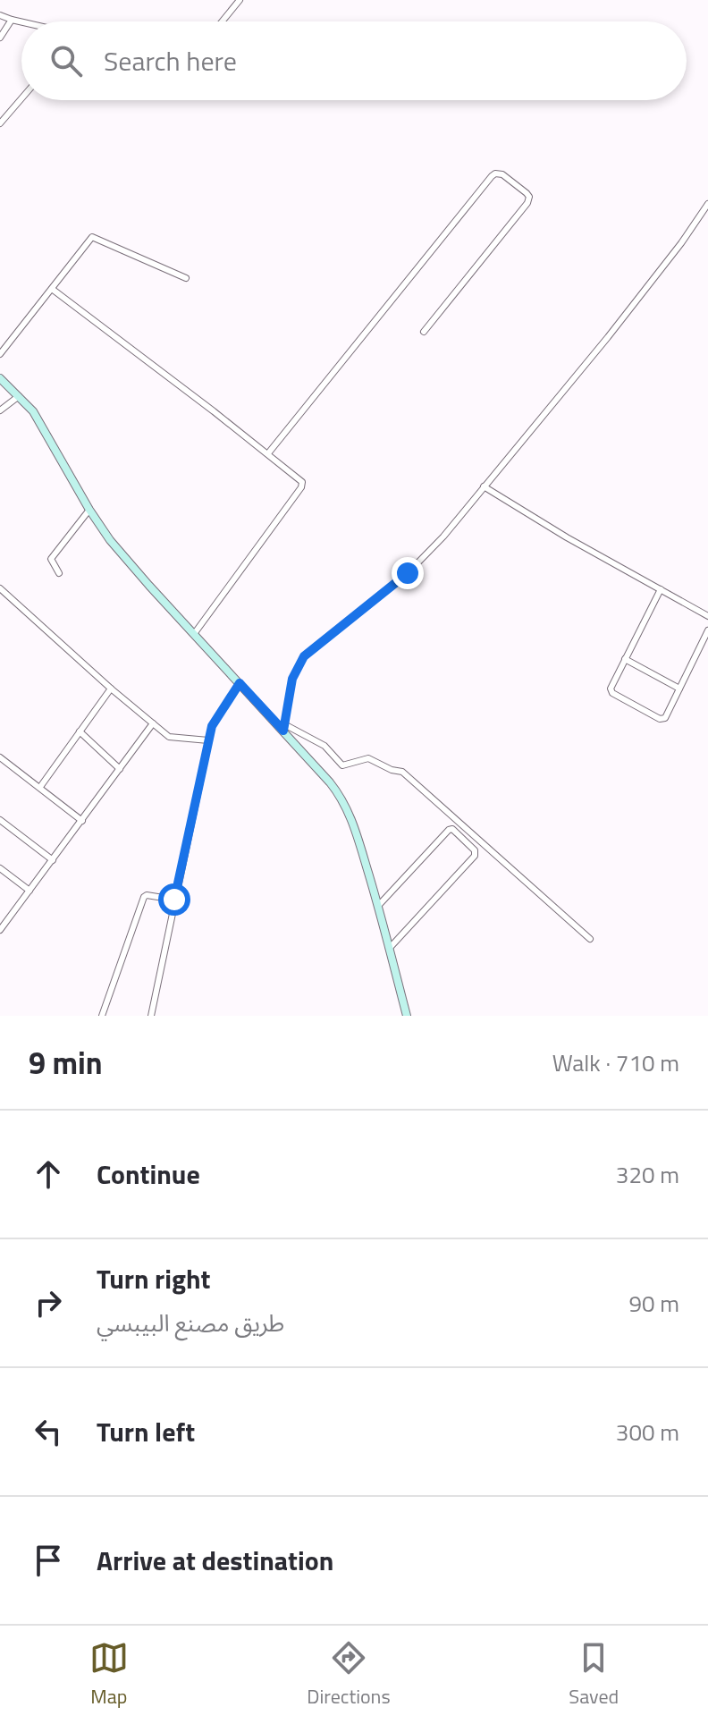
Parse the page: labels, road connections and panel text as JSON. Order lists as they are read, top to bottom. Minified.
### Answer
{"page":{"search":"Search here","heading":["9 min","Walk · 710 m"],"list":[["Continue","320 m"],["Turn right","طريق مصنع البيبسي","90 m"],["Turn left","300 m"],"Arrive at destination"],"nav":["Map","Directions","Saved"]}}
